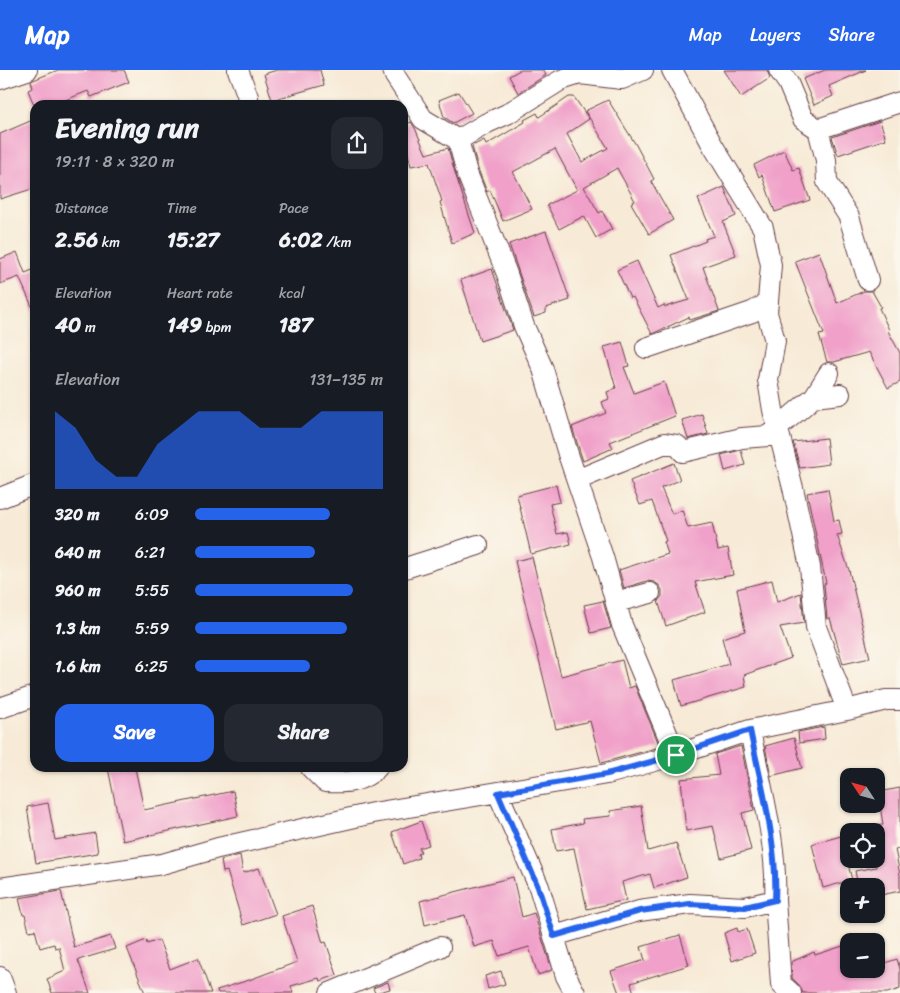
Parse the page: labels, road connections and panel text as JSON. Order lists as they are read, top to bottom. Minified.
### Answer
{"north":"top left","page":{"header":"Map","nav":["Map","Layers","Share"],"heading":["Evening run","19:11 · 8 × 320 m"],"stats":[["Distance","2.56 km"],["Time","15:27"],["Pace","6:02 /km"],["Elevation","40 m"],["Heart rate","149 bpm"],["kcal","187"]],"chart":["Elevation","131–135 m"],"list":[{"name":"320 m","note":"6:09"},{"name":"640 m","note":"6:21"},{"name":"960 m","note":"5:55"},{"name":"1.3 km","note":"5:59"},{"name":"1.6 km","note":"6:25"}],"buttons":["Save","Share"],"map_buttons":["+","−"]}}
